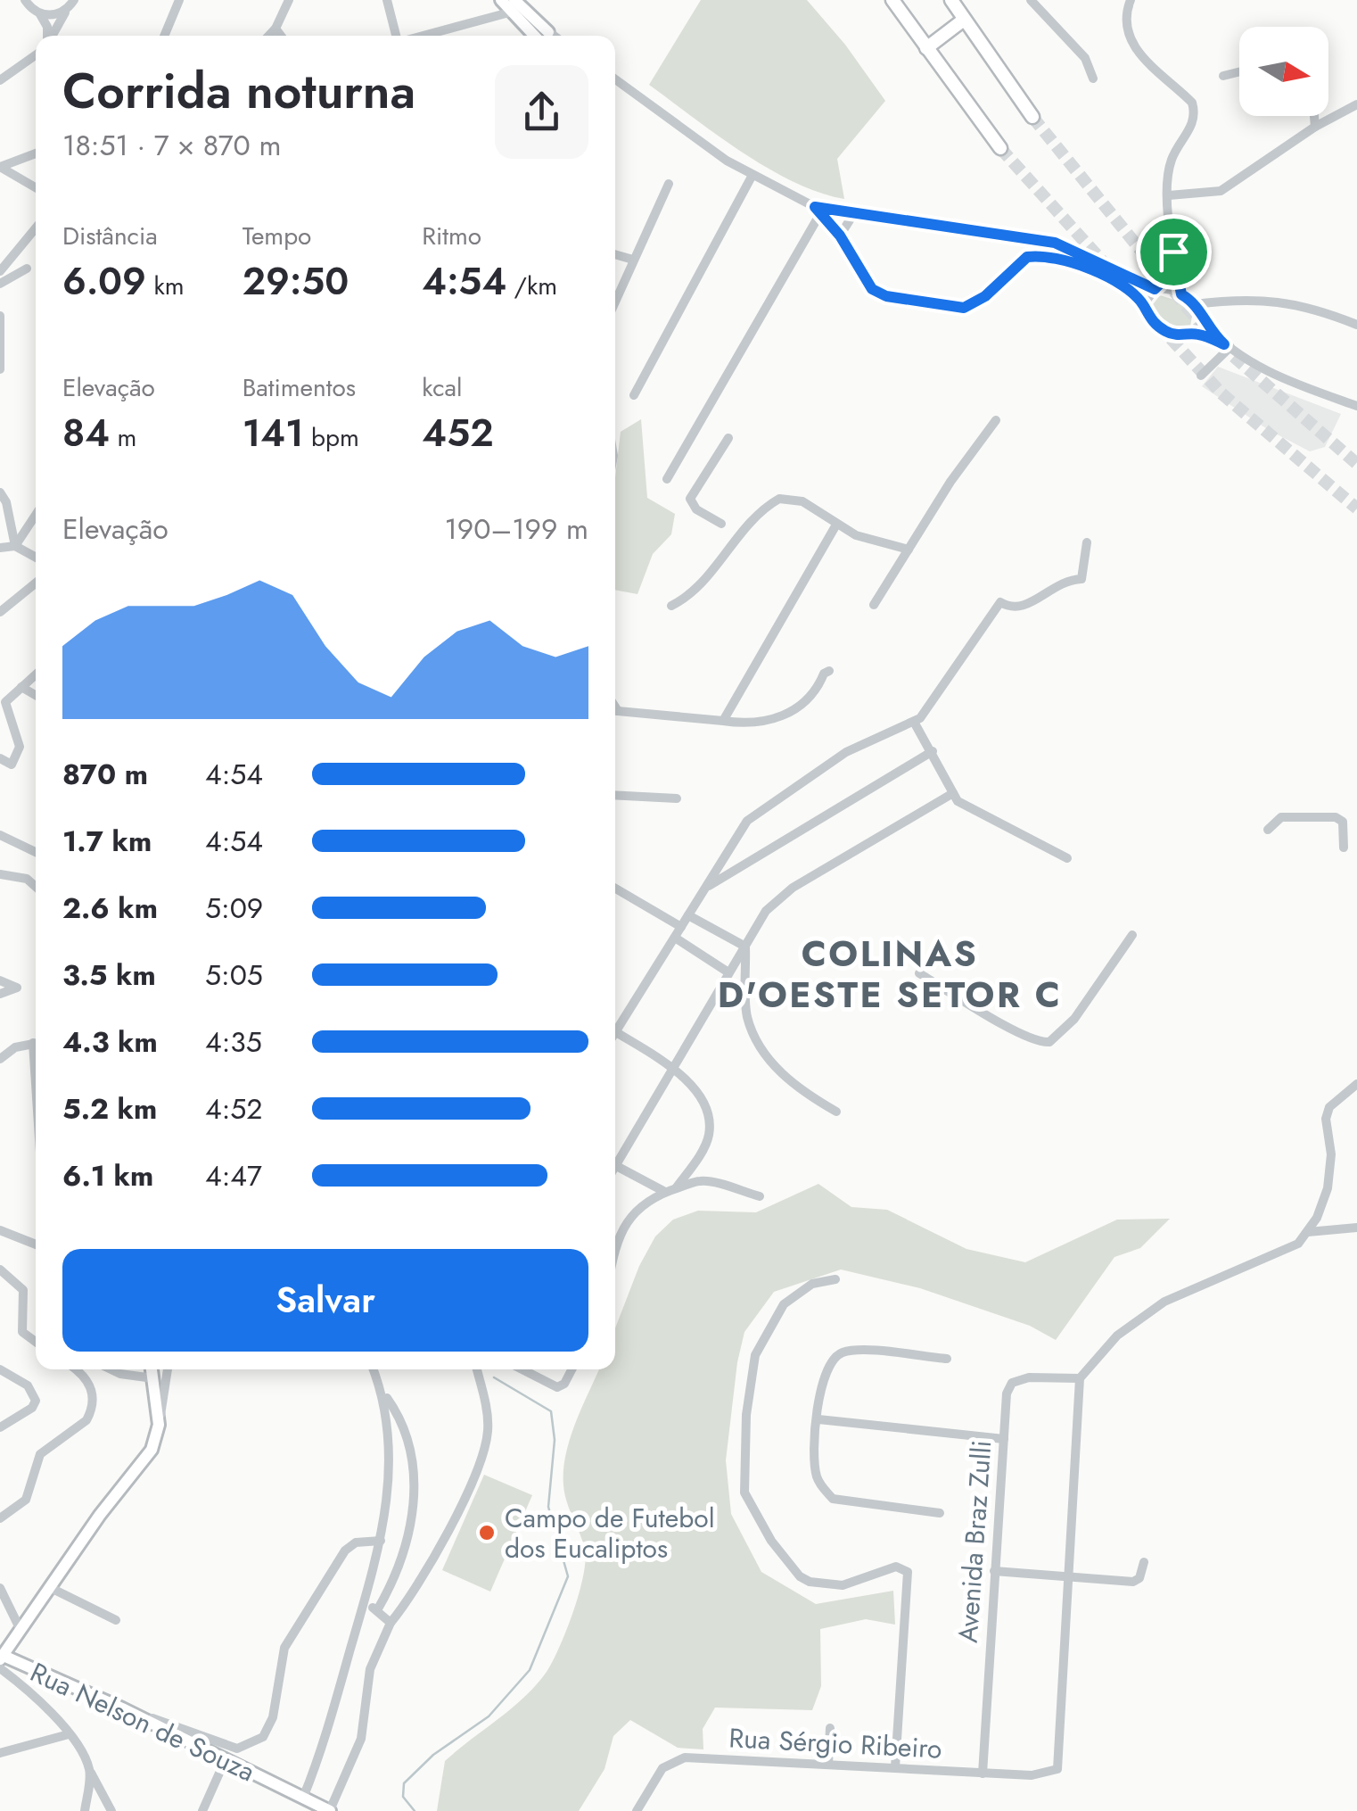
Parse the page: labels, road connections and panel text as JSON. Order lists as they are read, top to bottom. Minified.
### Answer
{"streets":{"main road":["Rua Nelson de Souza"],"street":["Avenida Braz Zulli","Rua Sérgio Ribeiro"]},"crossings":[["Avenida Braz Zulli","Rua Sérgio Ribeiro"]],"districts":["COLINAS D'OESTE SETOR C"],"places":["Campo de Futebol dos Eucaliptos"],"north":"right","page":{"heading":["Corrida noturna","18:51 · 7 × 870 m"],"stats":[["Distância","6.09 km"],["Tempo","29:50"],["Ritmo","4:54 /km"],["Elevação","84 m"],["Batimentos","141 bpm"],["kcal","452"]],"chart":["Elevação","190–199 m"],"list":[{"name":"870 m","note":"4:54"},{"name":"1.7 km","note":"4:54"},{"name":"2.6 km","note":"5:09"},{"name":"3.5 km","note":"5:05"},{"name":"4.3 km","note":"4:35"},{"name":"5.2 km","note":"4:52"},{"name":"6.1 km","note":"4:47"}],"buttons":"Salvar"}}
